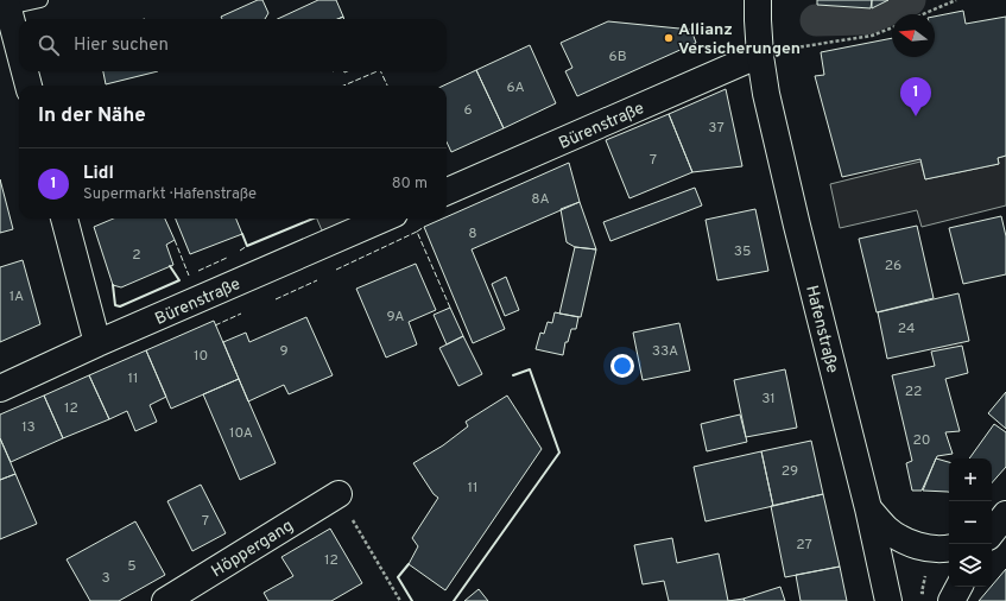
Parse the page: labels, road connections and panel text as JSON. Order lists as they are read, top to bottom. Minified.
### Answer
{"streets":{"street":["Bürenstraße","Hafenstraße","Höppergang"]},"crossings":[["Bürenstraße","Hafenstraße"]],"places":["Allianz Versicherungen"],"house_numbers":["6B","6A","6","37","7","8A","8","35","2","26","1A","9A","24","9","33A","10","11","22","31","12","13","10A","20","29","11","7","27","12","5","3"],"north":"left","page":{"search":"Hier suchen","pins":"1","heading":"In der Nähe","list":[{"mark":"1","name":"Lidl","note":"Supermarkt · Hafenstraße","value":"80 m"}],"map_buttons":["+","−"]}}
